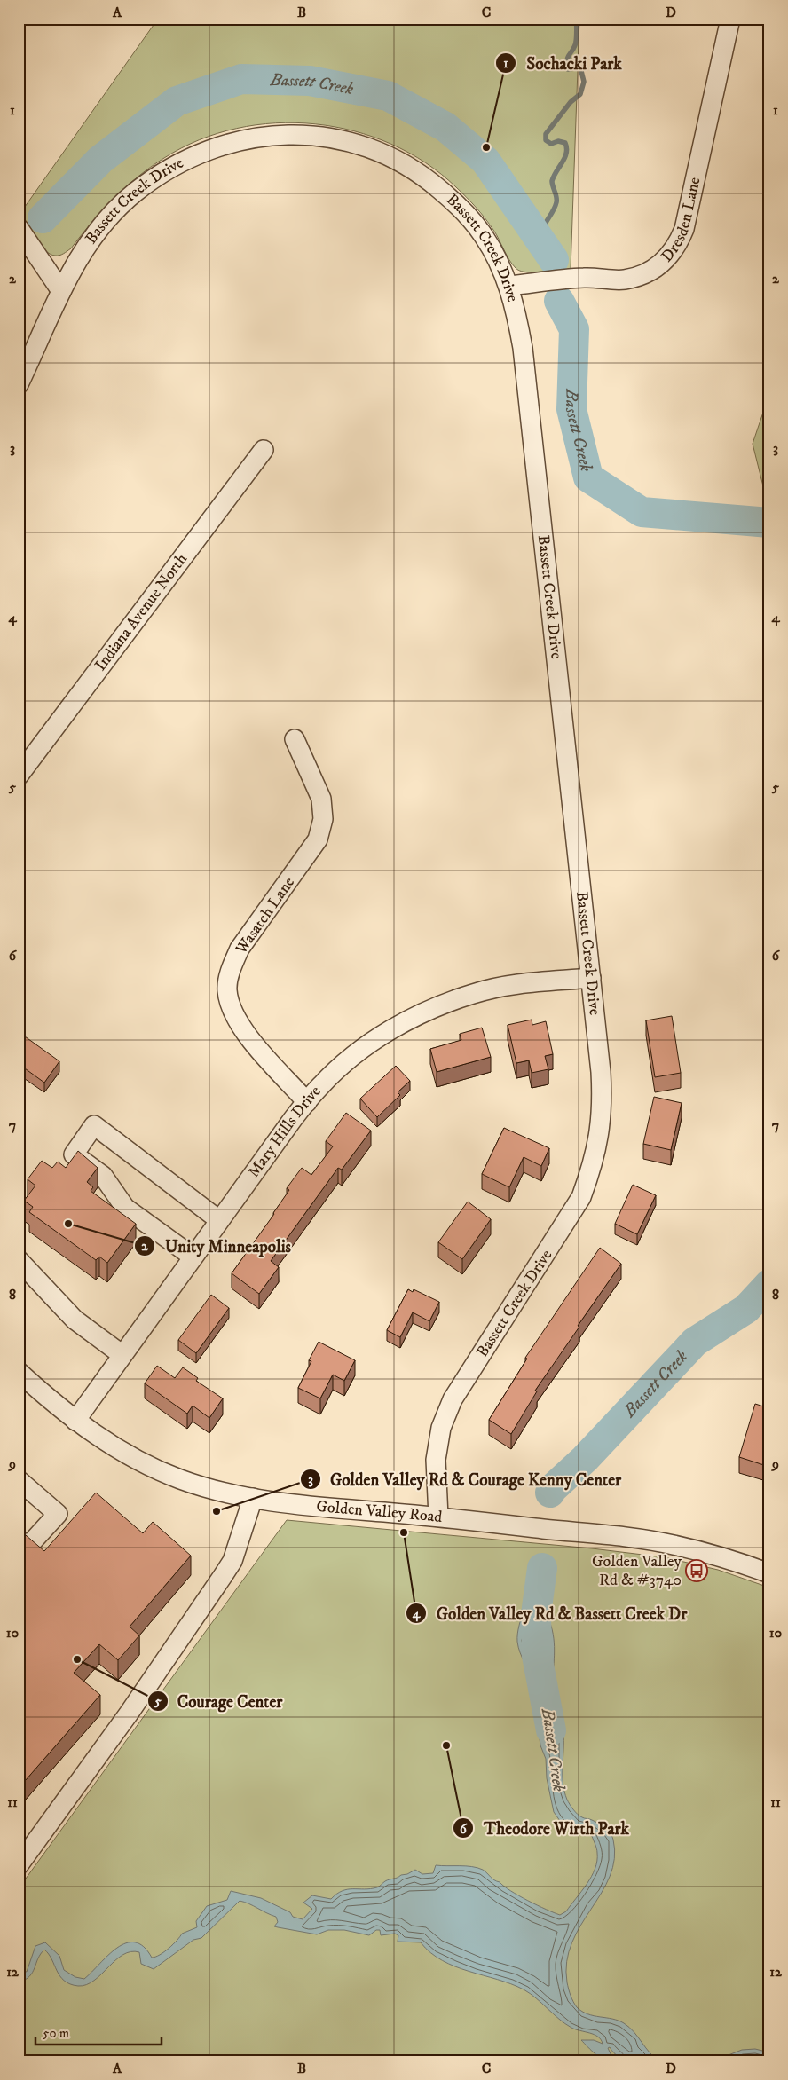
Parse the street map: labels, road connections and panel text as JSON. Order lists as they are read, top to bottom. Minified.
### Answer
{"streets":{"street":["Bassett Creek Drive","Dresden Lane","Indiana Avenue North","Wasatch Lane","Mary Hills Drive","Golden Valley Road"]},"crossings":[["Bassett Creek Drive","Dresden Lane"],["Bassett Creek Drive","Mary Hills Drive"],["Bassett Creek Drive","Golden Valley Road"],["Wasatch Lane","Mary Hills Drive"],["Mary Hills Drive","Golden Valley Road"]],"water":["Bassett Creek"],"places":{"other":["Sochacki Park","Unity Minneapolis","Golden Valley Rd & Courage Kenny Center","Golden Valley Rd & Bassett Creek Dr","Courage Center","Theodore Wirth Park"],"bus stop":["Golden Valley Rd & #3740"]},"scale_bar":"50 m","grid":{"columns":["A","B","C","D"],"rows":["1","2","3","4","5","6","7","8","9","10","11","12"]}}
